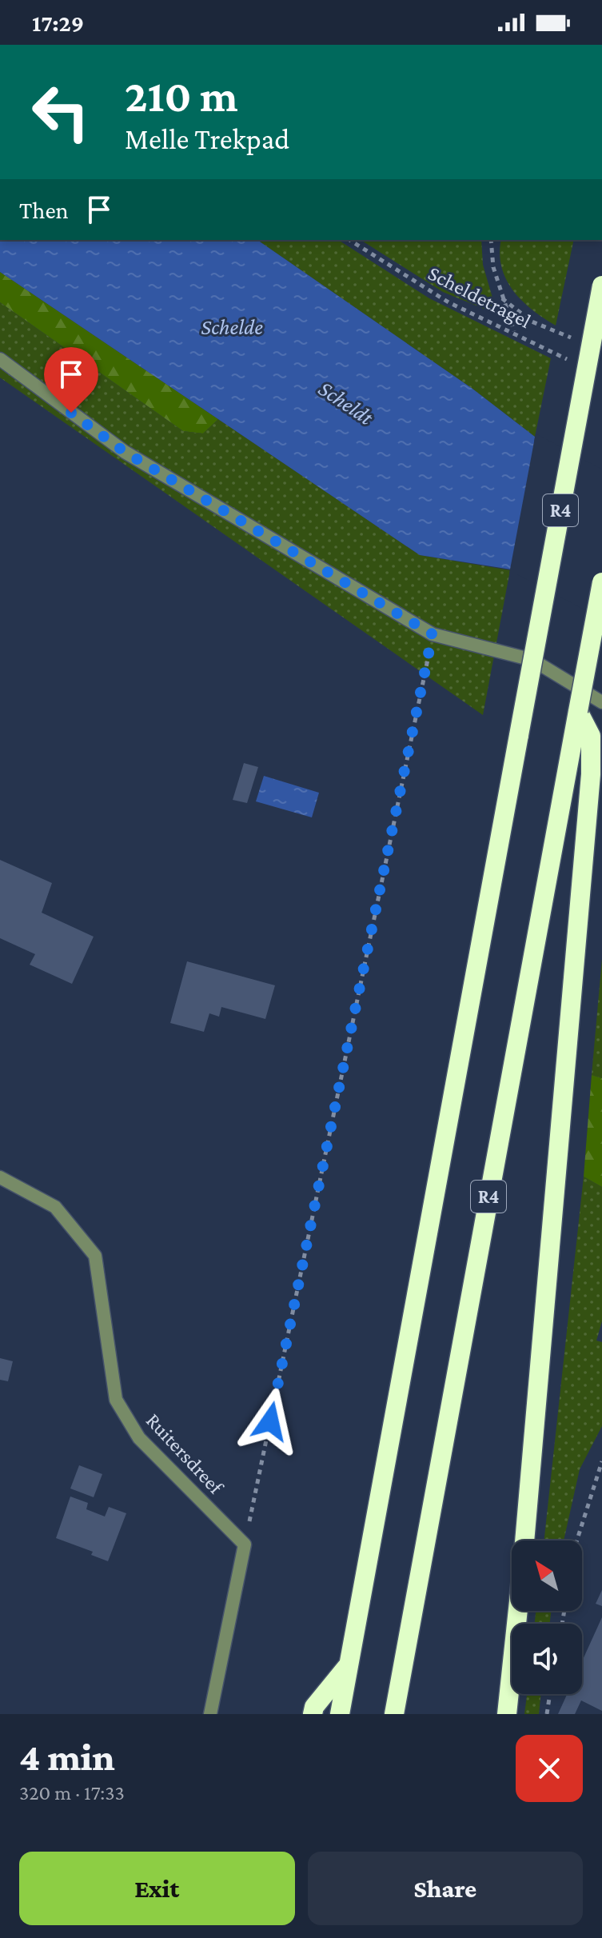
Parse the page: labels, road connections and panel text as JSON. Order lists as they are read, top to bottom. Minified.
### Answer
{"streets":{"highway":["R4"],"street":["Ruitersdreef"],"path":["Scheldetragel"]},"water":["Schelde","Scheldt"],"north":"top left","page":{"status":"17:29","turn":["210 m","Melle Trekpad"],"then":"Then","heading":["4 min","320 m · 17:33"],"buttons":["Exit","Share"]}}
